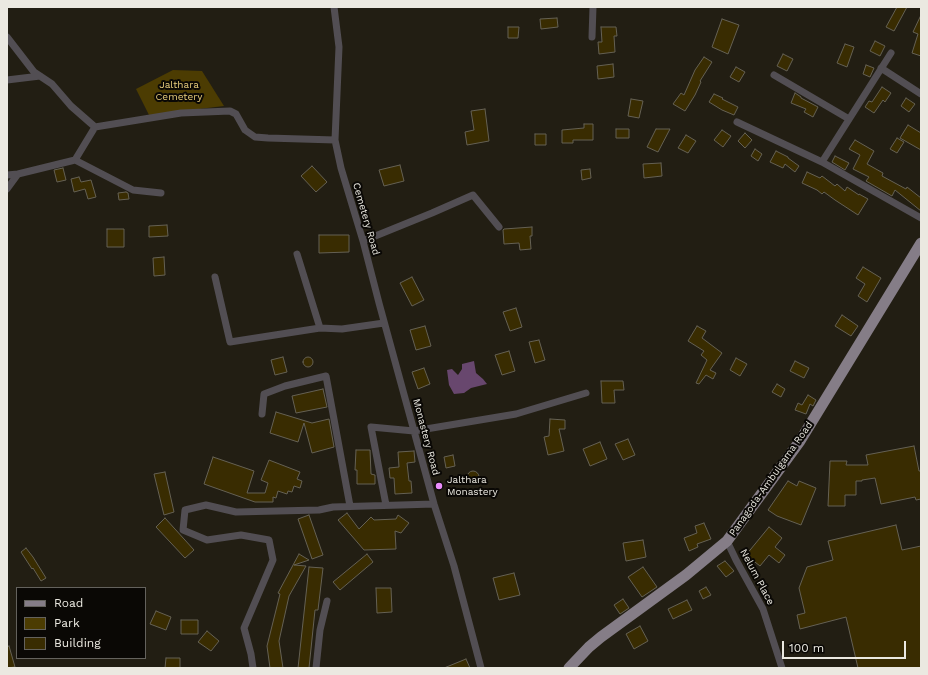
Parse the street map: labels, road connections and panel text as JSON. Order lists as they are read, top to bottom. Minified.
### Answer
{"streets":{"main road":["Panagoda-Ambulgama Road"],"street":["Cemetery Road","Monastery Road","Nelum Place"]},"crossings":[["Cemetery Road","Monastery Road"],["Panagoda-Ambulgama Road","Nelum Place"]],"parks":["Jalthara Cemetery"],"places":["Jalthara Monastery"],"legend":["Road","Park","Building"],"scale_bar":"100 m"}
